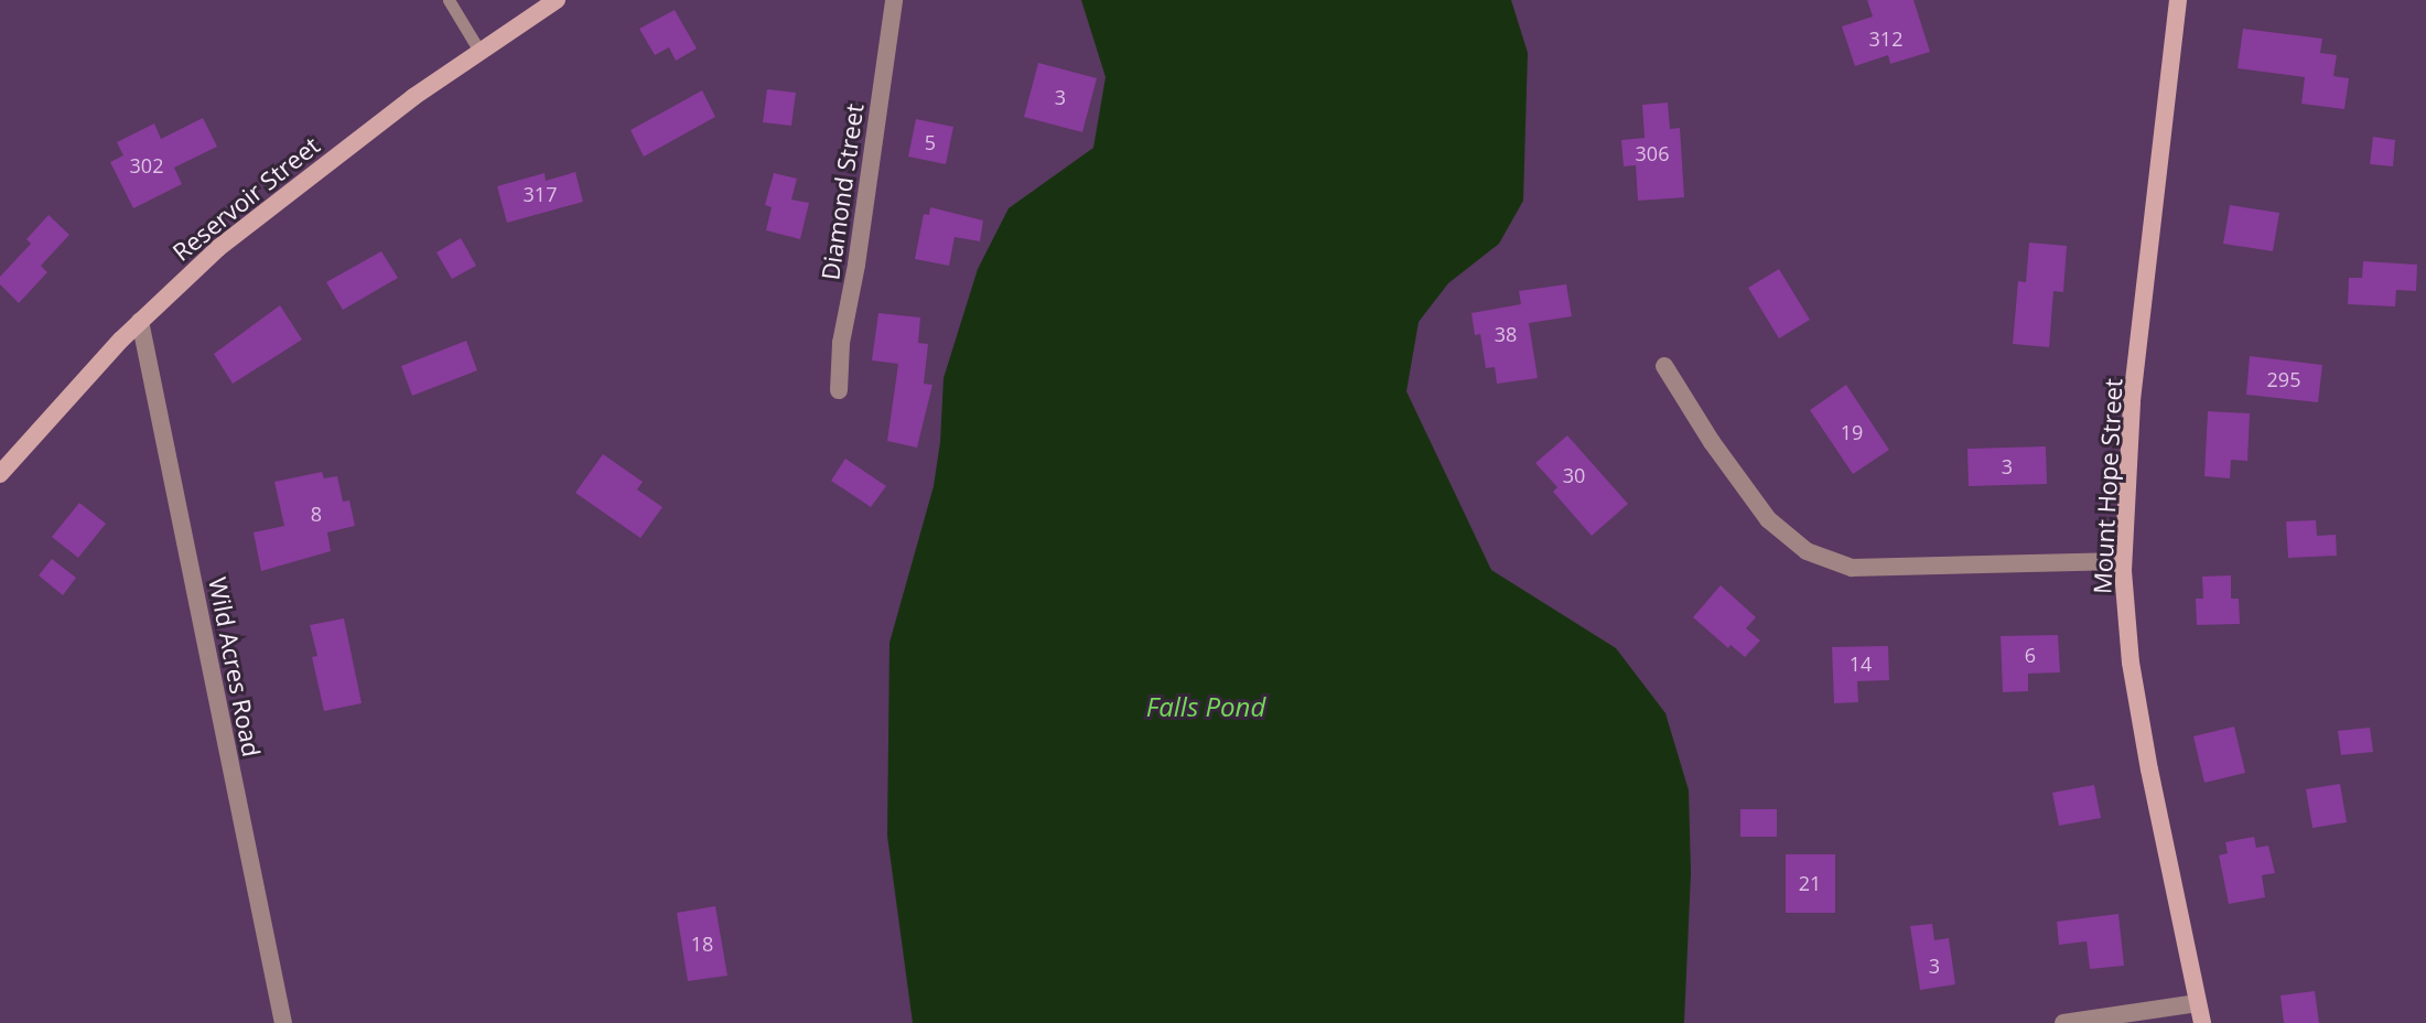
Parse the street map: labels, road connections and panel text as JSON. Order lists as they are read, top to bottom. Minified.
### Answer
{"streets":{"street":["Diamond Street","Reservoir Street","Mount Hope Street","Wild Acres Road"]},"crossings":[["Reservoir Street","Wild Acres Road"]],"water":["Falls Pond"],"house_numbers":["312","3","5","306","302","317","38","295","19","3","30","8","6","14","21","18","3"]}
